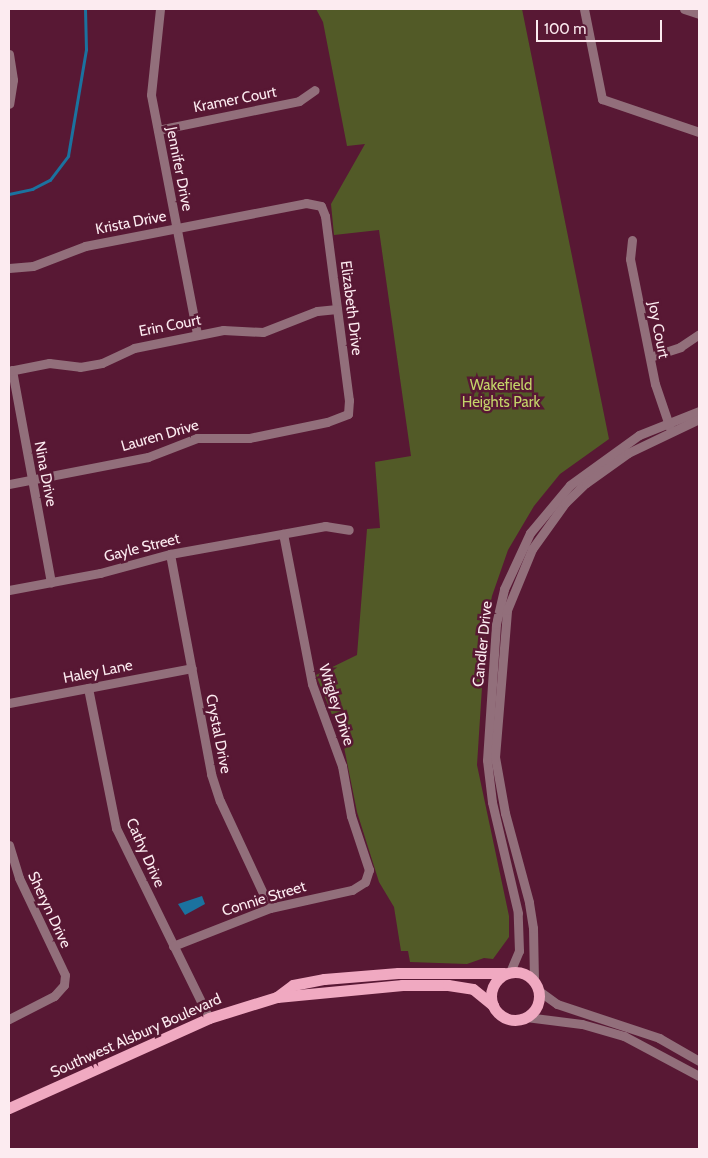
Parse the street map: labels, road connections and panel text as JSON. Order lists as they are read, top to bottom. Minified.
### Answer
{"streets":{"main road":["Southwest Alsbury Boulevard"],"street":["Kramer Court","Jennifer Drive","Krista Drive","Elizabeth Drive","Erin Court","Joy Court","Lauren Drive","Nina Drive","Gayle Street","Candler Drive","Haley Lane","Wrigley Drive","Crystal Drive","Cathy Drive","Connie Street","Sheryn Drive"]},"crossings":[["Kramer Court","Jennifer Drive"],["Jennifer Drive","Krista Drive"],["Jennifer Drive","Erin Court"],["Krista Drive","Elizabeth Drive"],["Elizabeth Drive","Erin Court"],["Elizabeth Drive","Lauren Drive"],["Erin Court","Nina Drive"],["Joy Court","Candler Drive"],["Lauren Drive","Nina Drive"],["Nina Drive","Gayle Street"],["Gayle Street","Wrigley Drive"],["Gayle Street","Crystal Drive"],["Candler Drive","Southwest Alsbury Boulevard"],["Haley Lane","Crystal Drive"],["Haley Lane","Cathy Drive"],["Wrigley Drive","Connie Street"],["Crystal Drive","Connie Street"],["Cathy Drive","Connie Street"],["Cathy Drive","Southwest Alsbury Boulevard"]],"parks":["Wakefield Heights Park"],"scale_bar":"100 m"}
